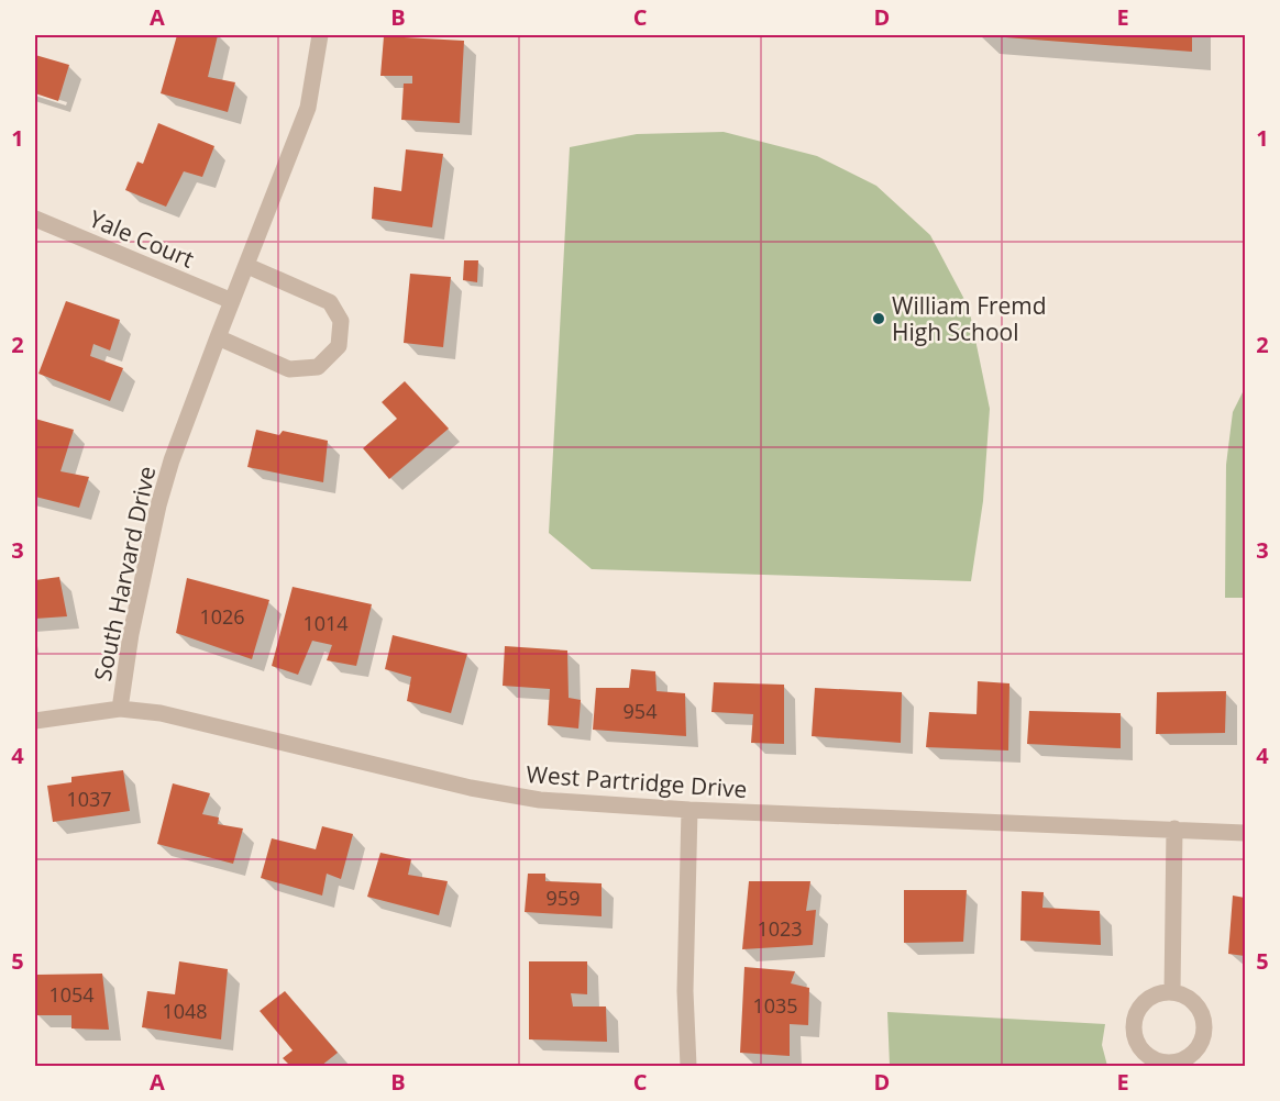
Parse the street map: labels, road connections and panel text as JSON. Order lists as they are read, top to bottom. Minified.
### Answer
{"streets":{"street":["Yale Court","South Harvard Drive","West Partridge Drive"]},"crossings":[["Yale Court","South Harvard Drive"],["South Harvard Drive","West Partridge Drive"]],"places":["William Fremd High School"],"house_numbers":["1026","1014","954","1037","959","1023","1054","1035","1048"],"grid":{"columns":["A","B","C","D","E"],"rows":["1","2","3","4","5"]}}
